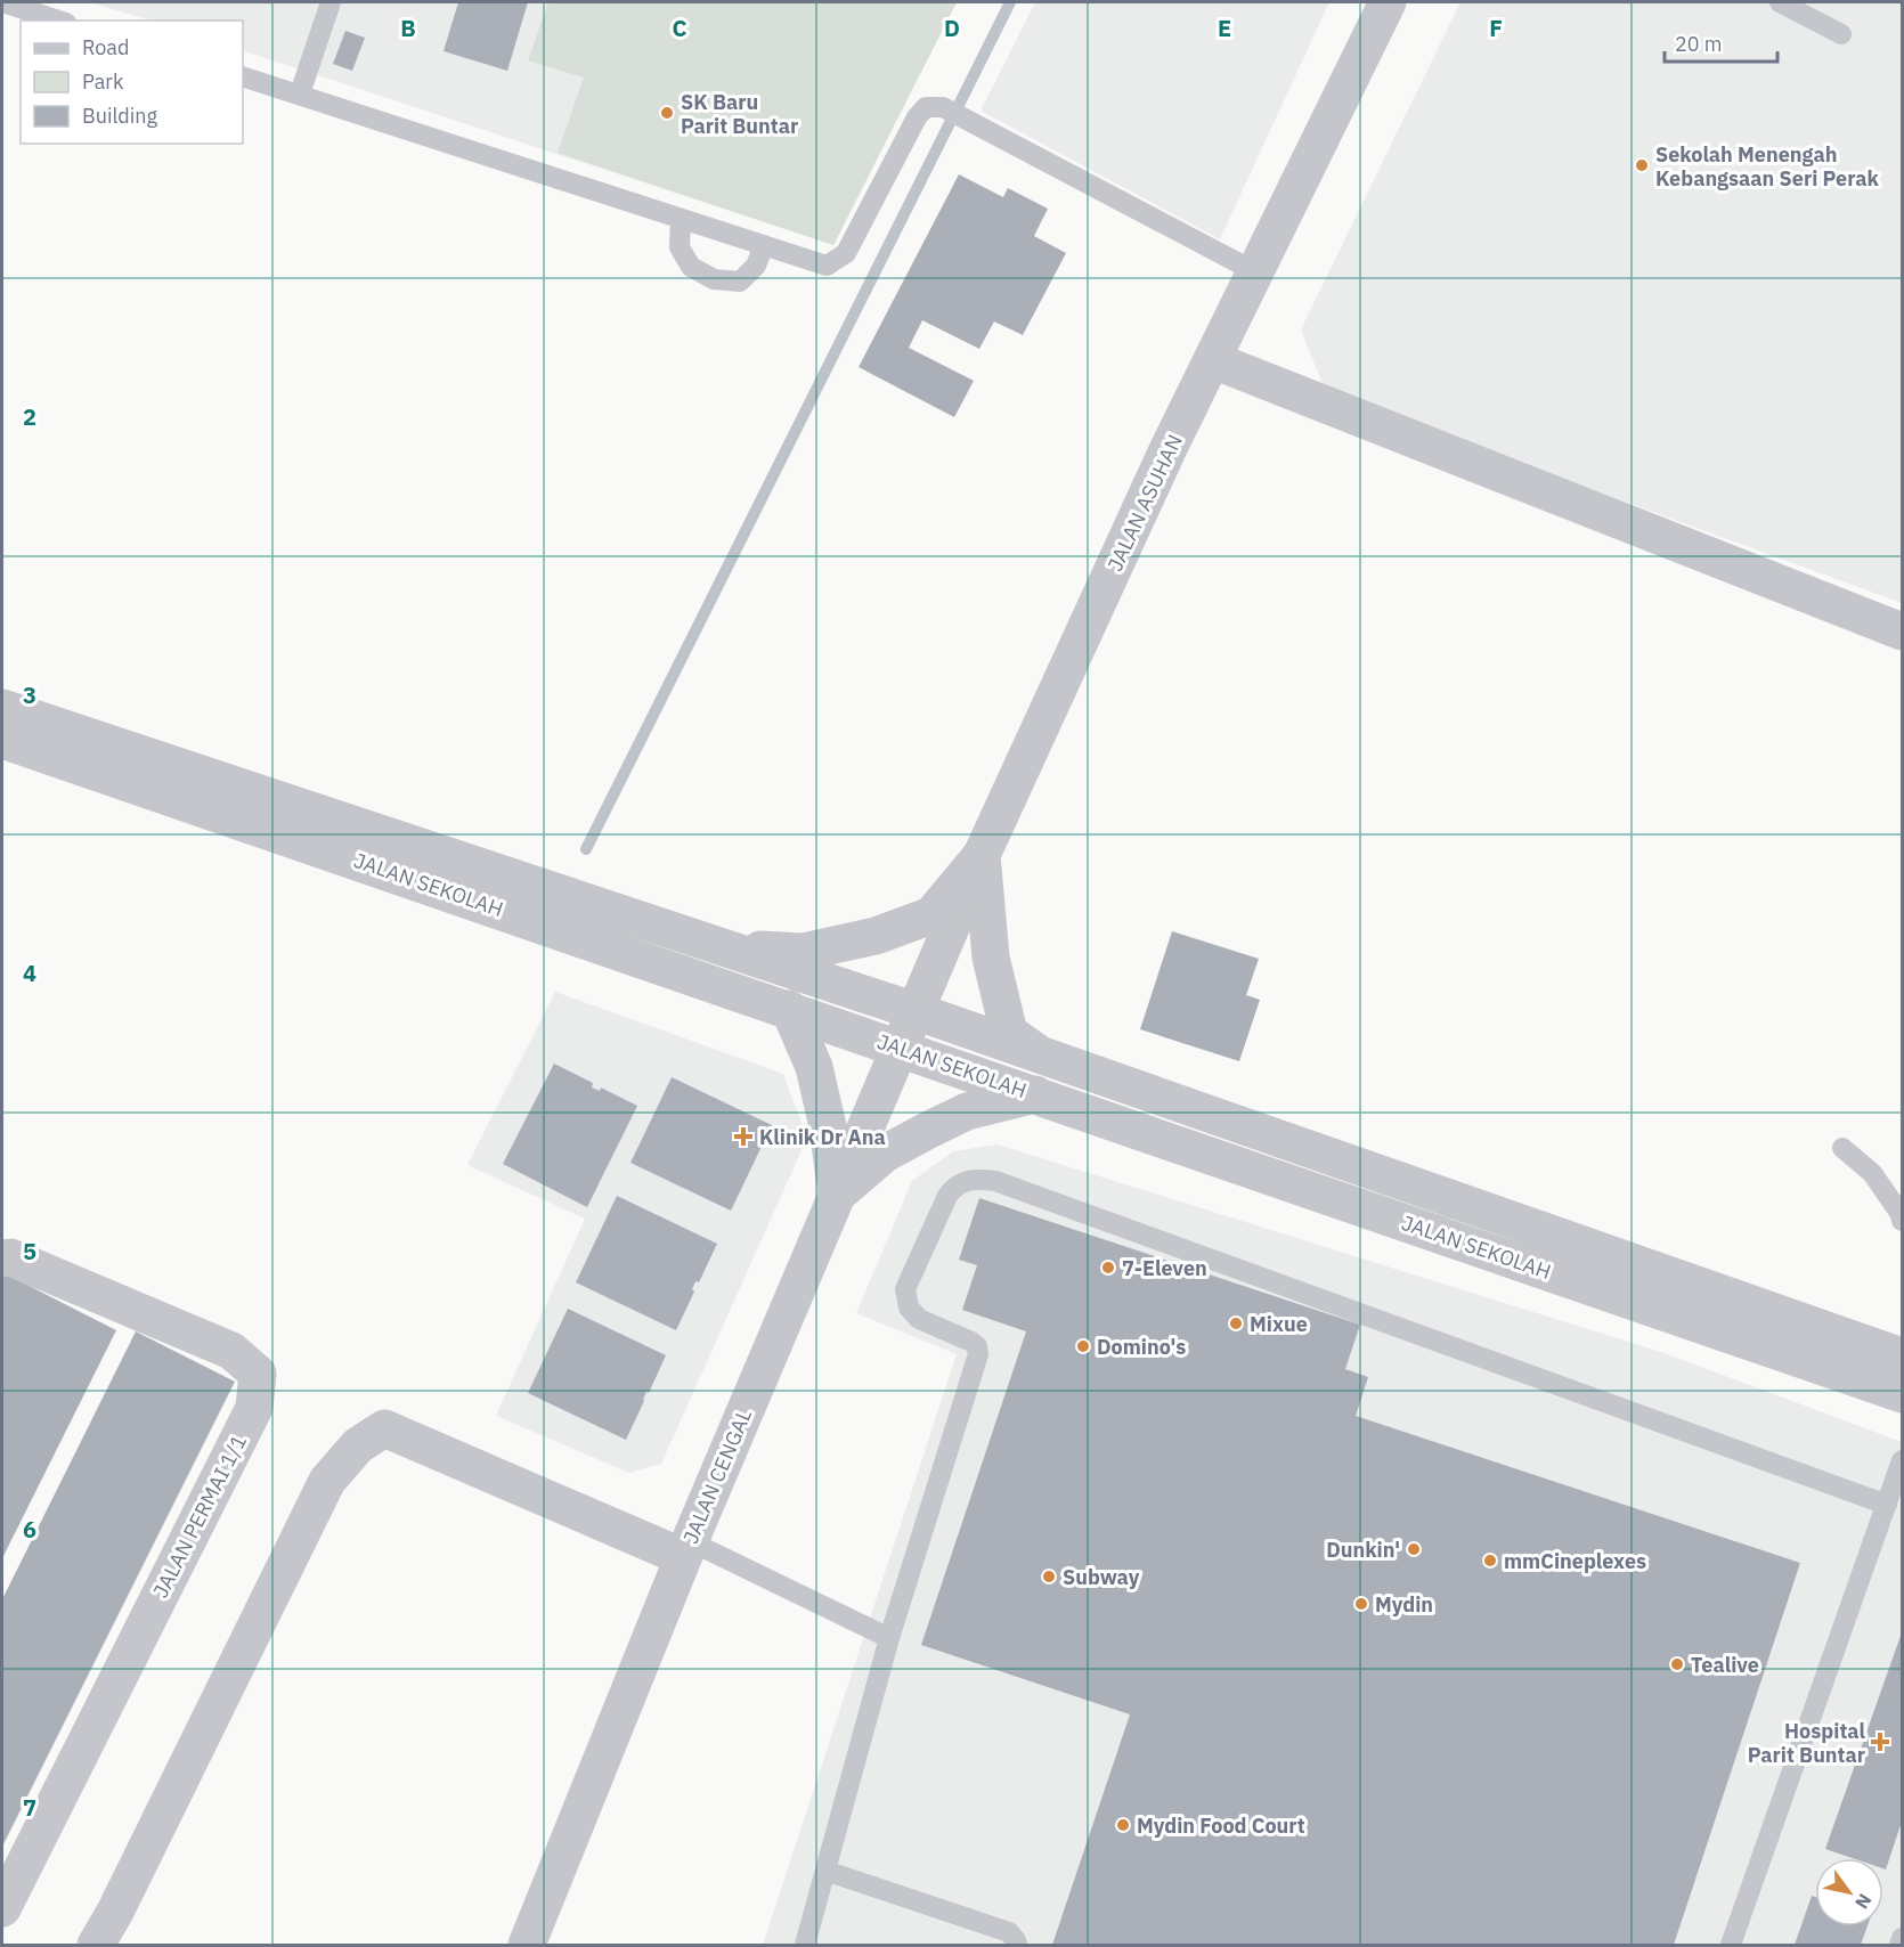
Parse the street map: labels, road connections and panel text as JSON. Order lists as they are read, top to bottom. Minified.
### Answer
{"streets":{"street":["JALAN ASUHAN","JALAN SEKOLAH","JALAN CENGAL","JALAN PERMAI 1/1"]},"crossings":[["JALAN ASUHAN","JALAN SEKOLAH"],["JALAN ASUHAN","JALAN CENGAL"],["JALAN SEKOLAH","JALAN CENGAL"]],"places":{"other":["SK Baru Parit Buntar","Sekolah Menengah Kebangsaan Seri Perak","7-Eleven","Mixue","Domino's","Dunkin'","mmCineplexes","Subway","Mydin","Tealive","Mydin Food Court"],"health":["Klinik Dr Ana","Hospital Parit Buntar"]},"legend":["Road","Park","Building"],"scale_bar":"20 m","north":"bottom right","grid":{"columns":["B","C","D","E","F"],"rows":["2","3","4","5","6","7"]}}
